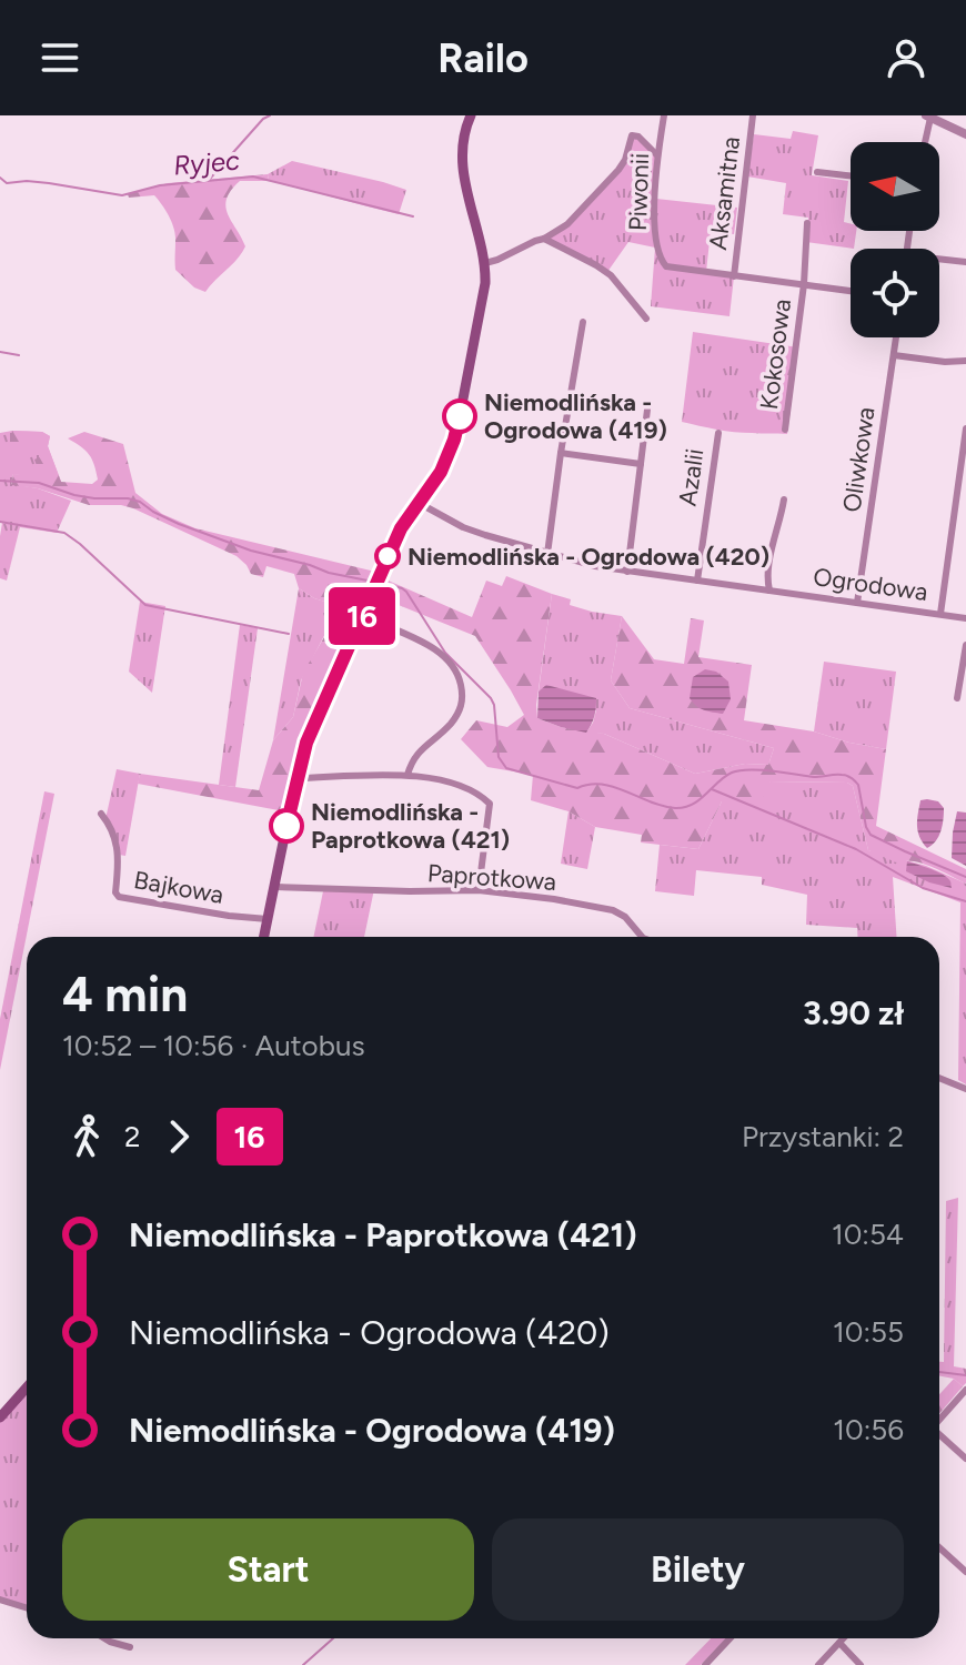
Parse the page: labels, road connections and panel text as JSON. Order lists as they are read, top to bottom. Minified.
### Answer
{"streets":{"street":["Piwonii","Aksamitna","Kokosowa","Oliwkowa","Azalii","Ogrodowa","Paprotkowa","Bajkowa"]},"crossings":[["Piwonii","Aksamitna"],["Oliwkowa","Ogrodowa"],["Azalii","Ogrodowa"]],"water":["Ryjec"],"places":["Niemodlińska - Ogrodowa (419)","Niemodlińska - Ogrodowa (420)","Niemodlińska - Paprotkowa (421)"],"lines":["bus line 16"],"north":"left","page":{"header":"Railo","on_map":"16","heading":["4 min","10:52 – 10:56 · Autobus","3.90 zł"],"legs":["2","16","Przystanki: 2"],"list":[{"name":"Niemodlińska - Paprotkowa (421)","value":"10:54"},{"name":"Niemodlińska - Ogrodowa (420)","value":"10:55"},{"name":"Niemodlińska - Ogrodowa (419)","value":"10:56"}],"buttons":["Start","Bilety"]}}
